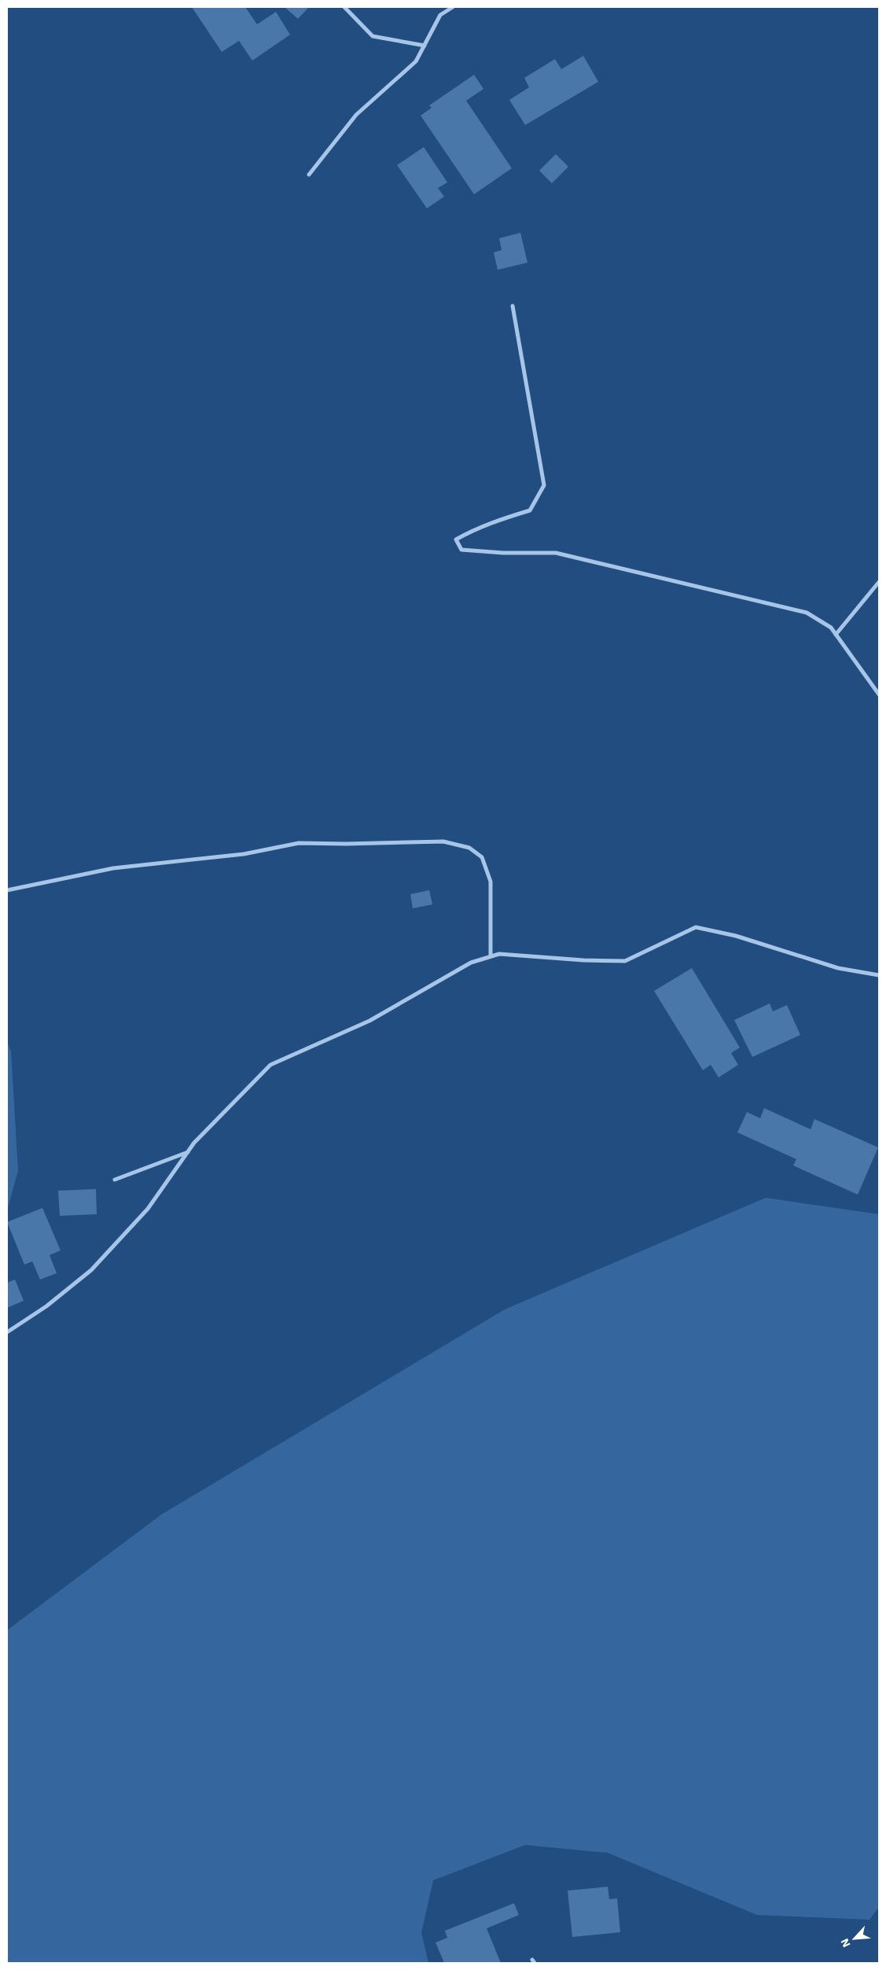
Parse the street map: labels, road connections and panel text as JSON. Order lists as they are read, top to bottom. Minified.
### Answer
{"north":"bottom left"}
